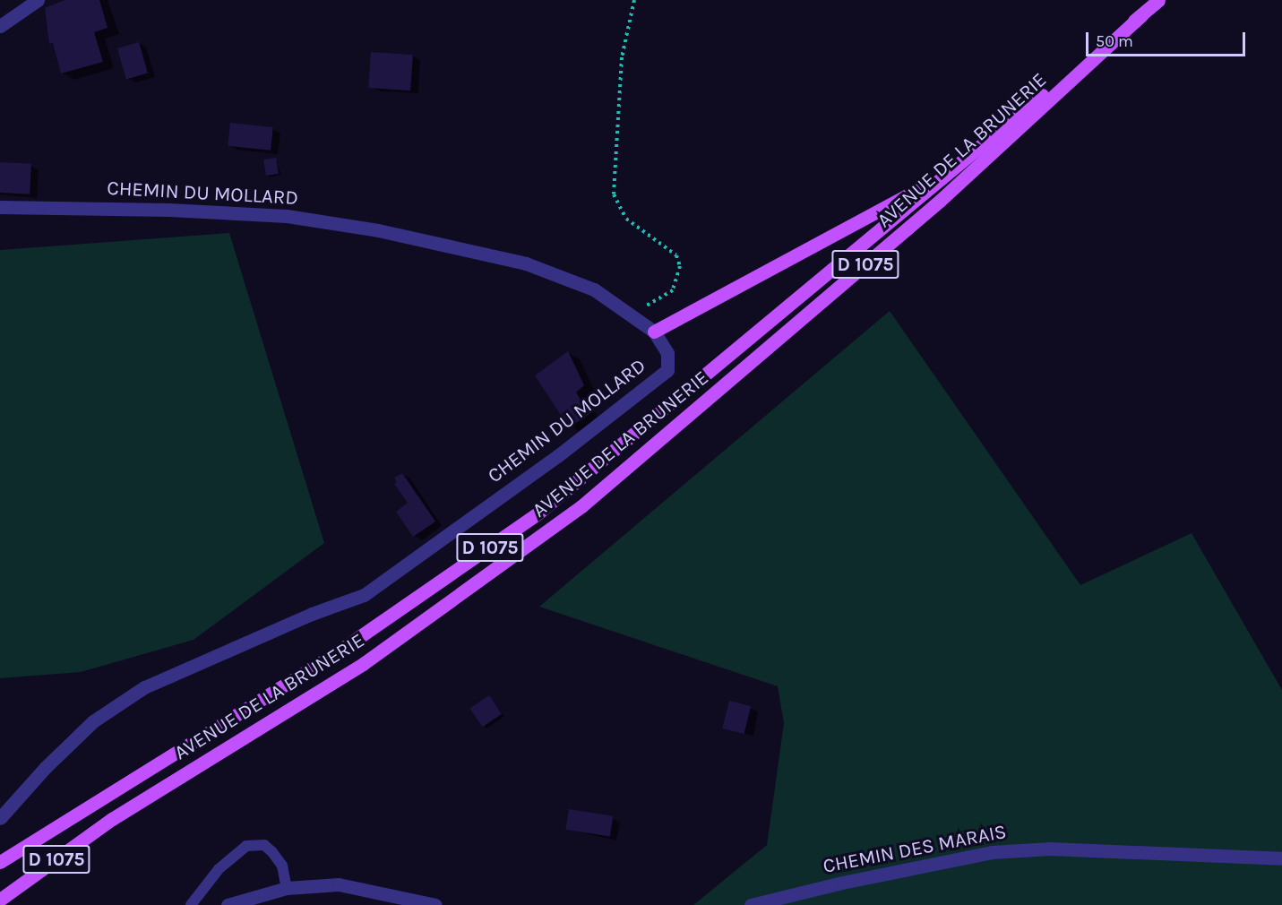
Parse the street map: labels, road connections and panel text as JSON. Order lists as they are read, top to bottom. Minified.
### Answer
{"streets":{"main road":["AVENUE DE LA BRUNERIE","D 1075"],"street":["CHEMIN DU MOLLARD","CHEMIN DES MARAIS"]},"crossings":[["AVENUE DE LA BRUNERIE","D 1075"]],"scale_bar":"50 m"}
